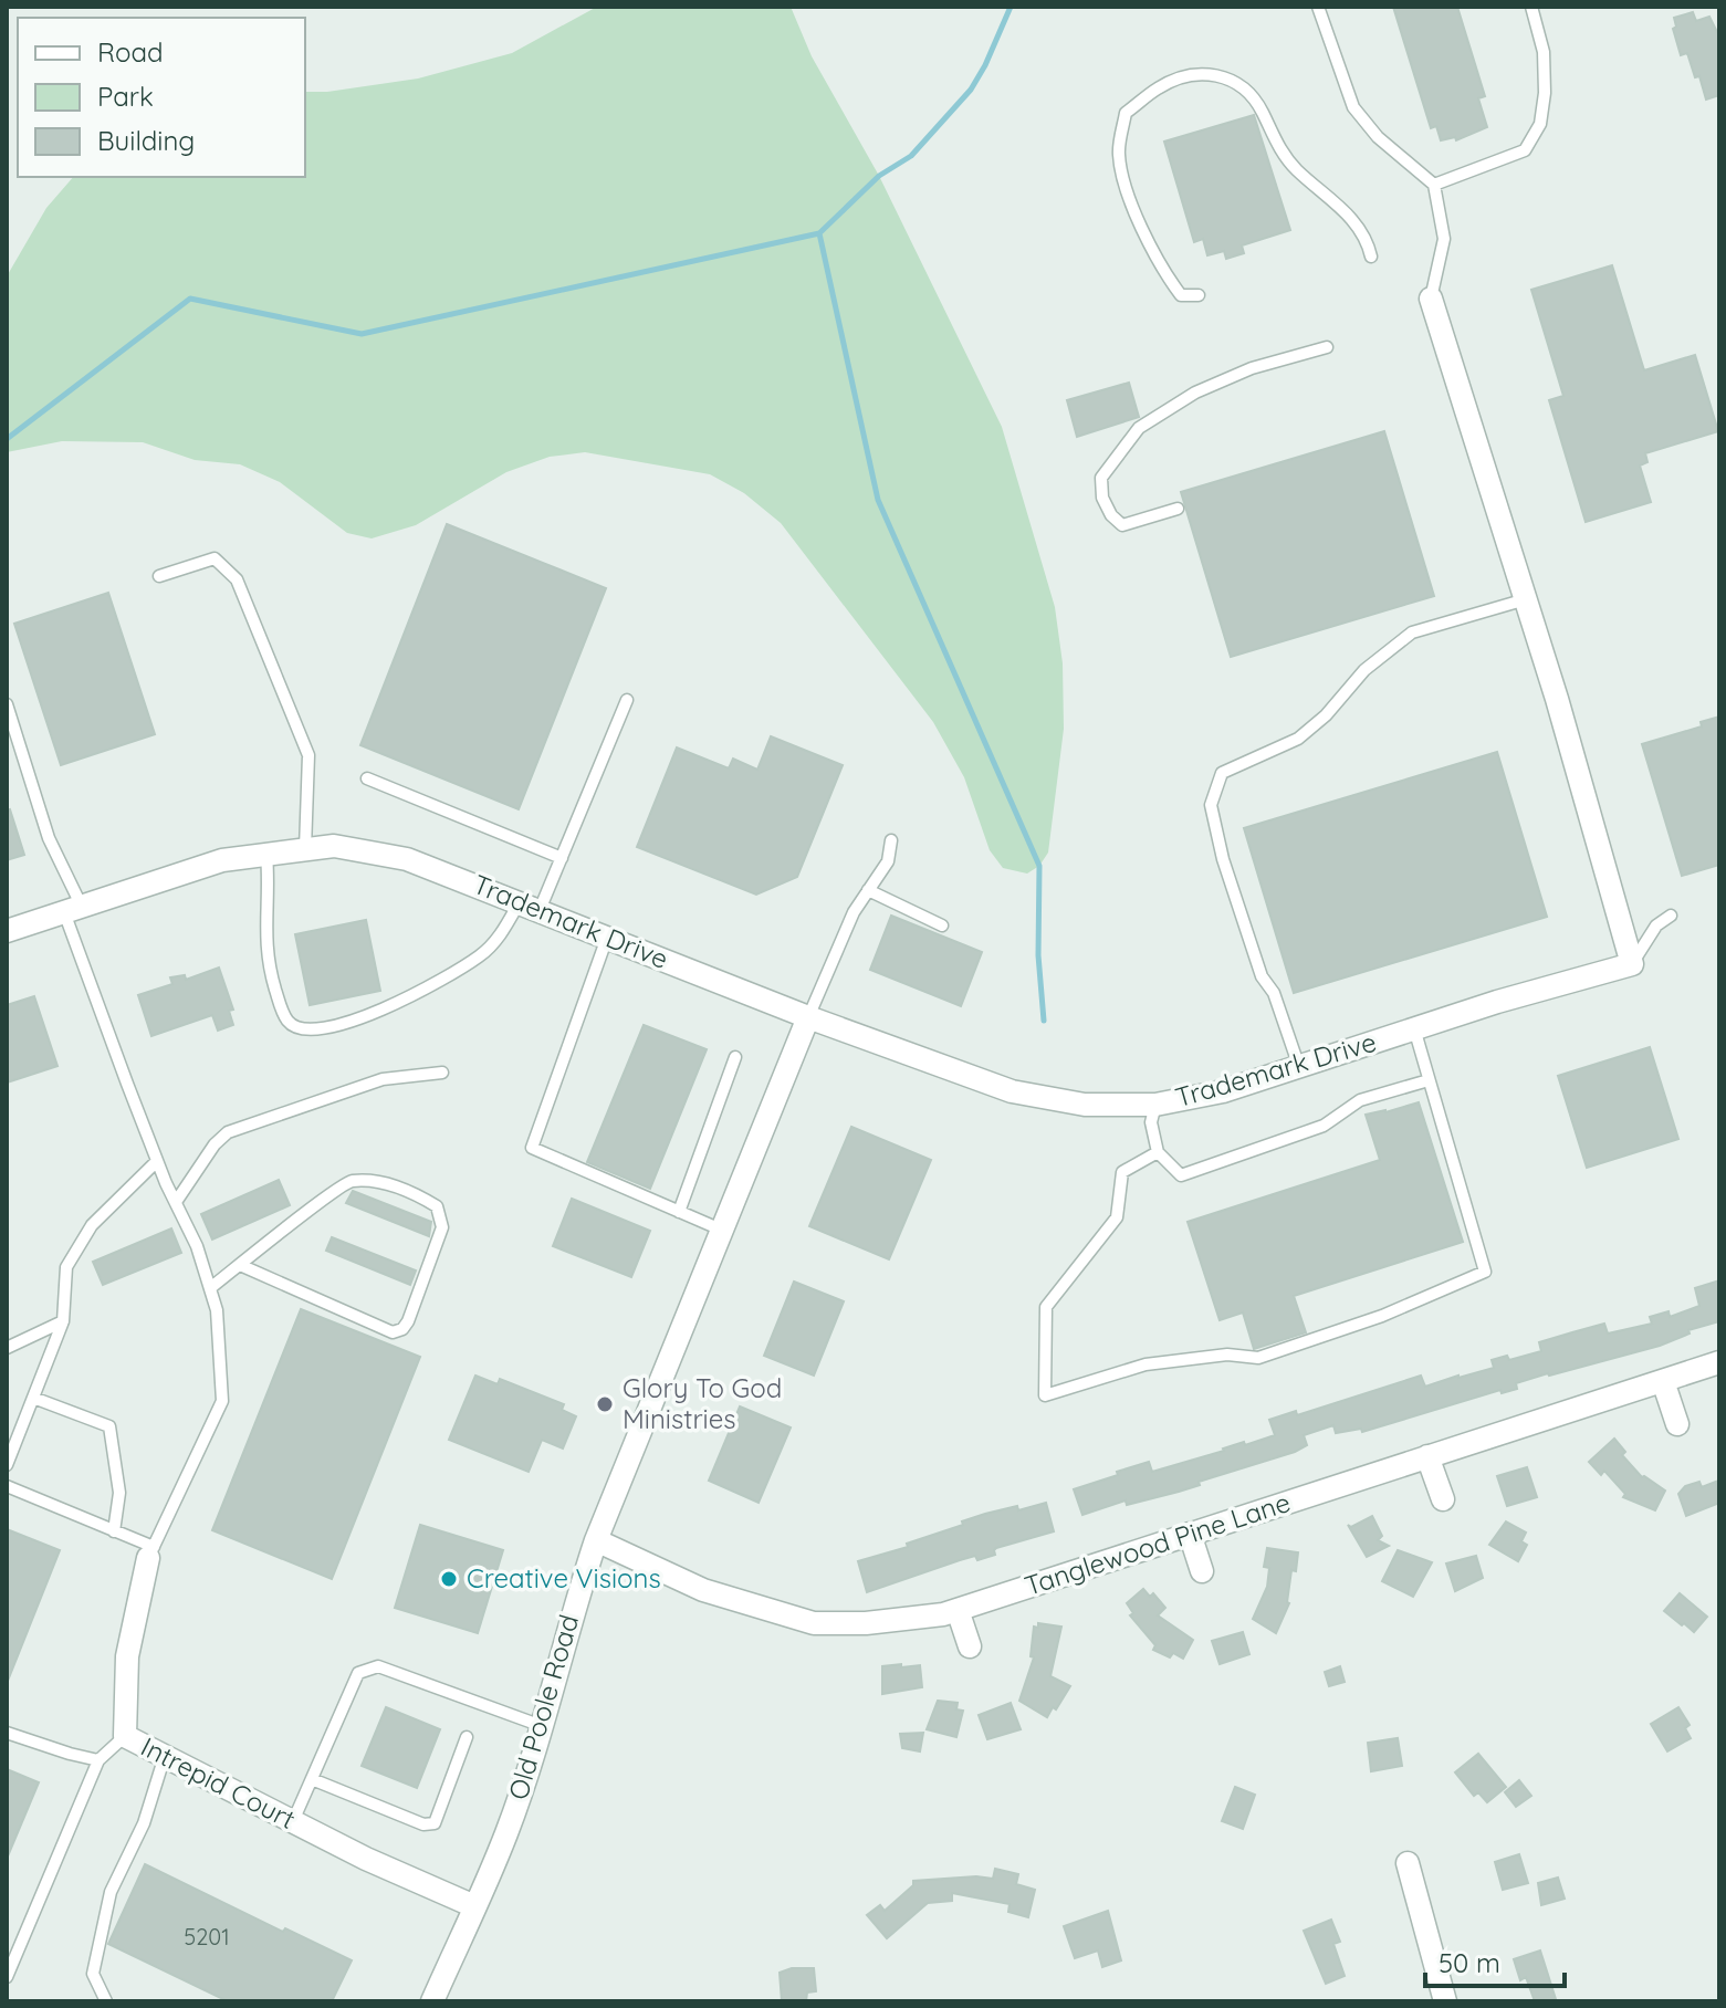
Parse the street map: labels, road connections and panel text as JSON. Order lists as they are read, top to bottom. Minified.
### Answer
{"streets":{"street":["Trademark Drive","Tanglewood Pine Lane","Old Poole Road","Intrepid Court"]},"crossings":[["Trademark Drive","Old Poole Road"],["Tanglewood Pine Lane","Old Poole Road"],["Old Poole Road","Intrepid Court"]],"places":["Glory To God Ministries","Creative Visions"],"house_numbers":["5201"],"legend":["Road","Park","Building"],"scale_bar":"50 m"}
